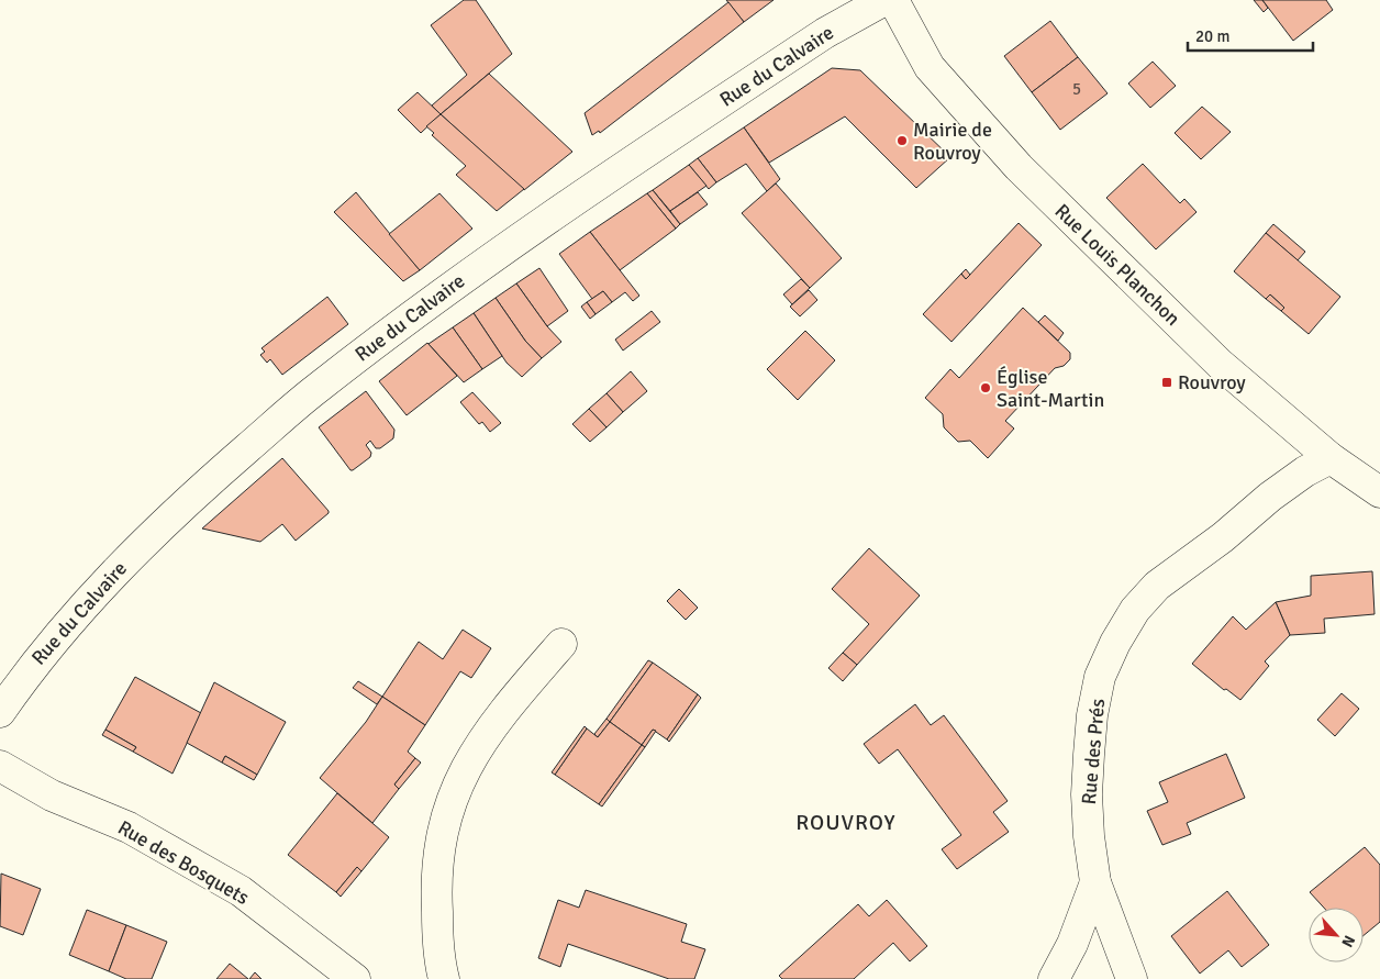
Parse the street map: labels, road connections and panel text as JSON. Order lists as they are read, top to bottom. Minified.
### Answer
{"streets":{"street":["Rue du Calvaire","Rue Louis Planchon","Rue des Prés","Rue des Bosquets"]},"crossings":[["Rue Louis Planchon","Rue des Prés"]],"districts":["ROUVROY"],"places":{"other":["Mairie de Rouvroy","Église Saint-Martin"],"transit":["Rouvroy"]},"house_numbers":["5"],"scale_bar":"20 m","north":"bottom right"}
